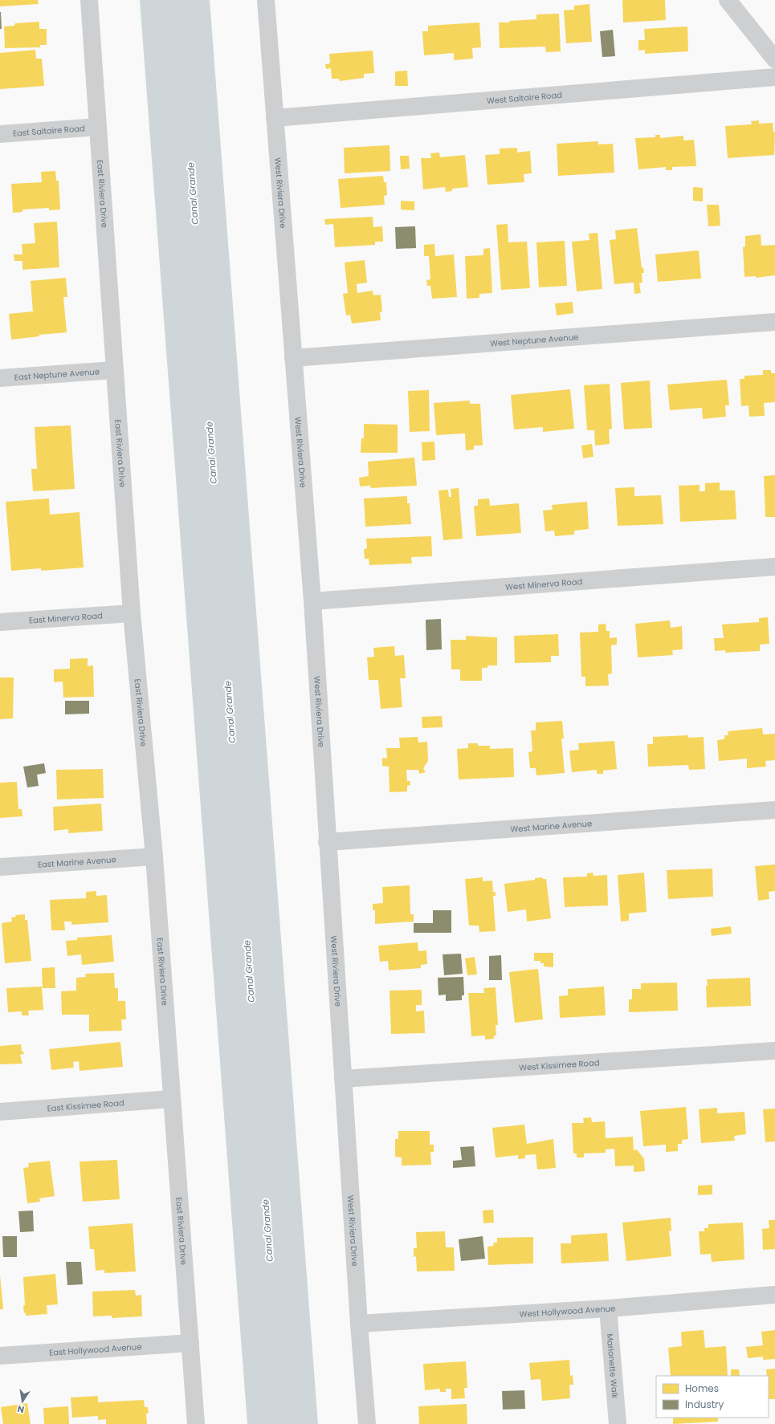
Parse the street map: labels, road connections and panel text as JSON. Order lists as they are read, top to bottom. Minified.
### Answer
{"streets":{"street":["West Saltaire Road","East Saltaire Road","East Riviera Drive","West Riviera Drive","West Neptune Avenue","East Neptune Avenue","West Minerva Road","East Minerva Road","West Marine Avenue","East Marine Avenue","West Kissimee Road","East Kissimee Road","West Hollywood Avenue","East Hollywood Avenue","Marionette Walk"]},"crossings":[["West Saltaire Road","West Riviera Drive"],["East Saltaire Road","East Riviera Drive"],["East Riviera Drive","East Neptune Avenue"],["East Riviera Drive","East Minerva Road"],["East Riviera Drive","East Marine Avenue"],["East Riviera Drive","East Kissimee Road"],["East Riviera Drive","East Hollywood Avenue"],["West Riviera Drive","West Neptune Avenue"],["West Riviera Drive","West Minerva Road"],["West Riviera Drive","West Marine Avenue"],["West Riviera Drive","West Kissimee Road"],["West Riviera Drive","West Hollywood Avenue"],["West Hollywood Avenue","Marionette Walk"]],"water":["Canal Grande"],"legend":["Homes","Industry"],"north":"bottom"}
